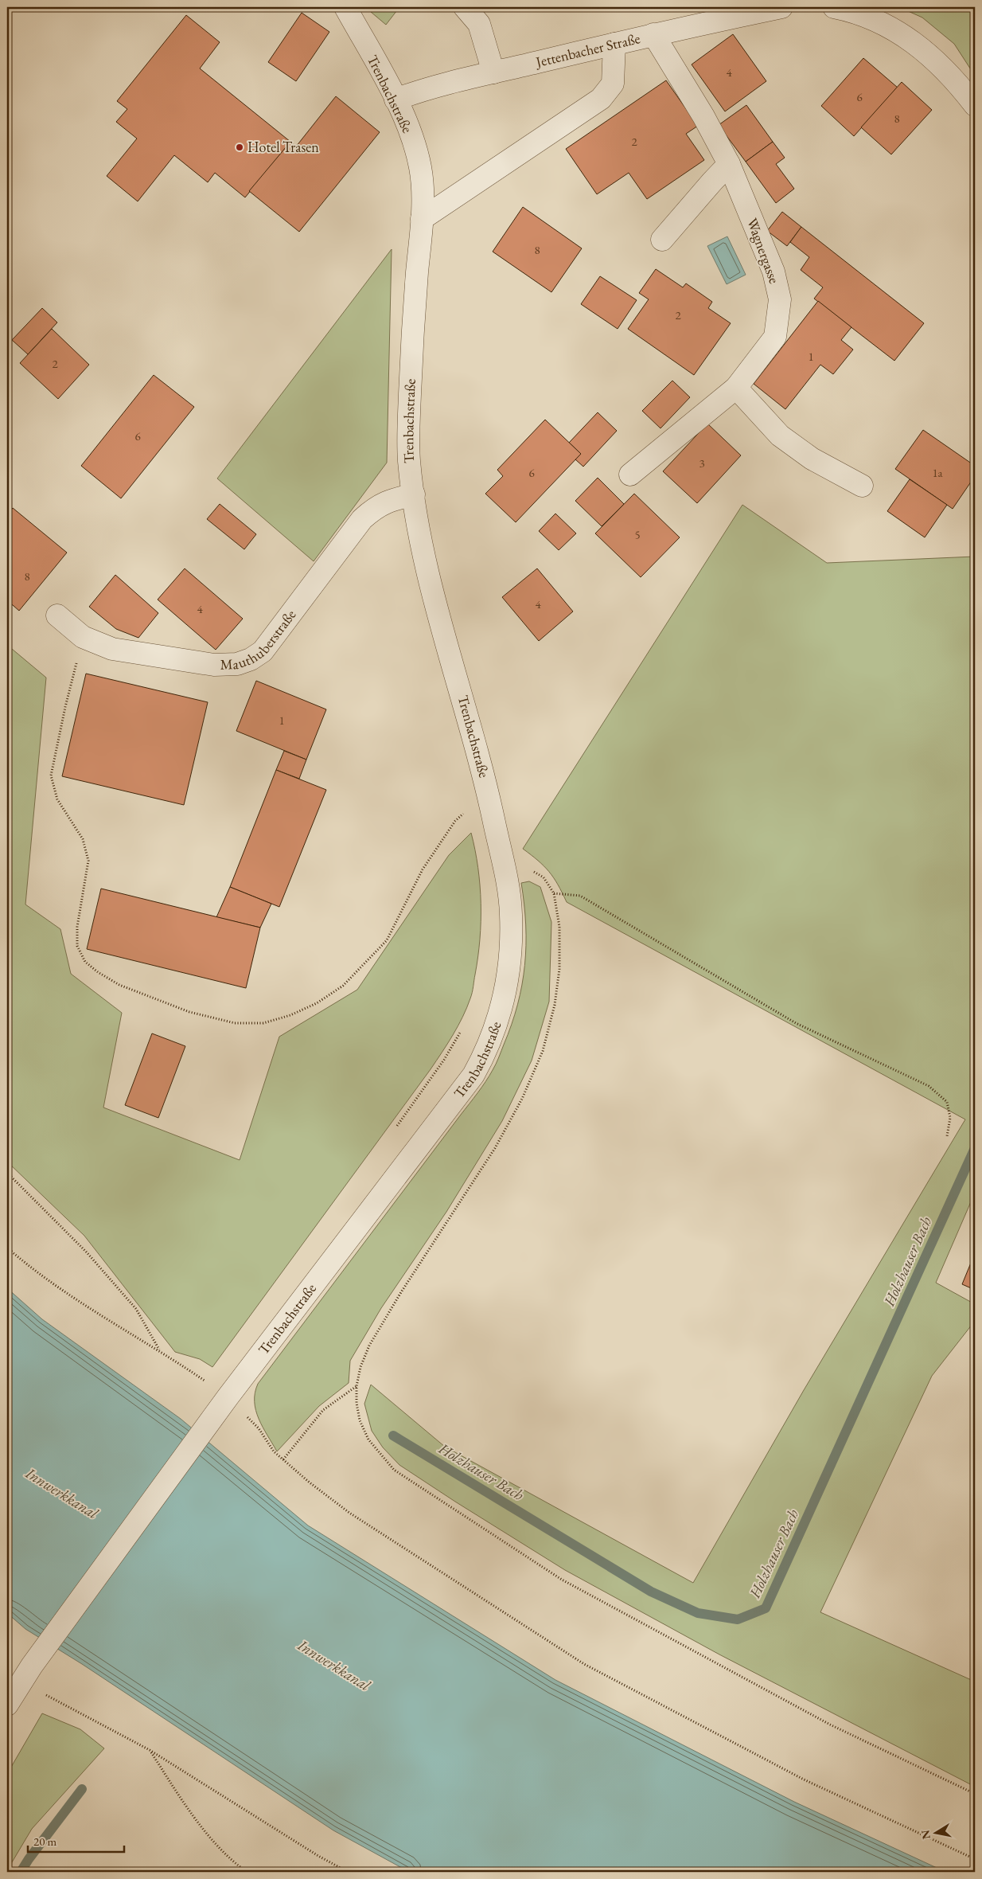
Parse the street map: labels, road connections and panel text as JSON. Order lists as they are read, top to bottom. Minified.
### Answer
{"streets":{"street":["Jettenbacher Straße","Trenbachstraße","Wagnergasse","Mauthuberstraße"]},"crossings":[["Jettenbacher Straße","Trenbachstraße"],["Jettenbacher Straße","Wagnergasse"],["Trenbachstraße","Mauthuberstraße"]],"water":["Holzhauser Bach","Innwerkkanal"],"places":["Hotel Trasen"],"house_numbers":["4","6","8","2","8","2","1","2","6","3","6","1a","5","8","4","4","1"],"scale_bar":"20 m","north":"left"}
